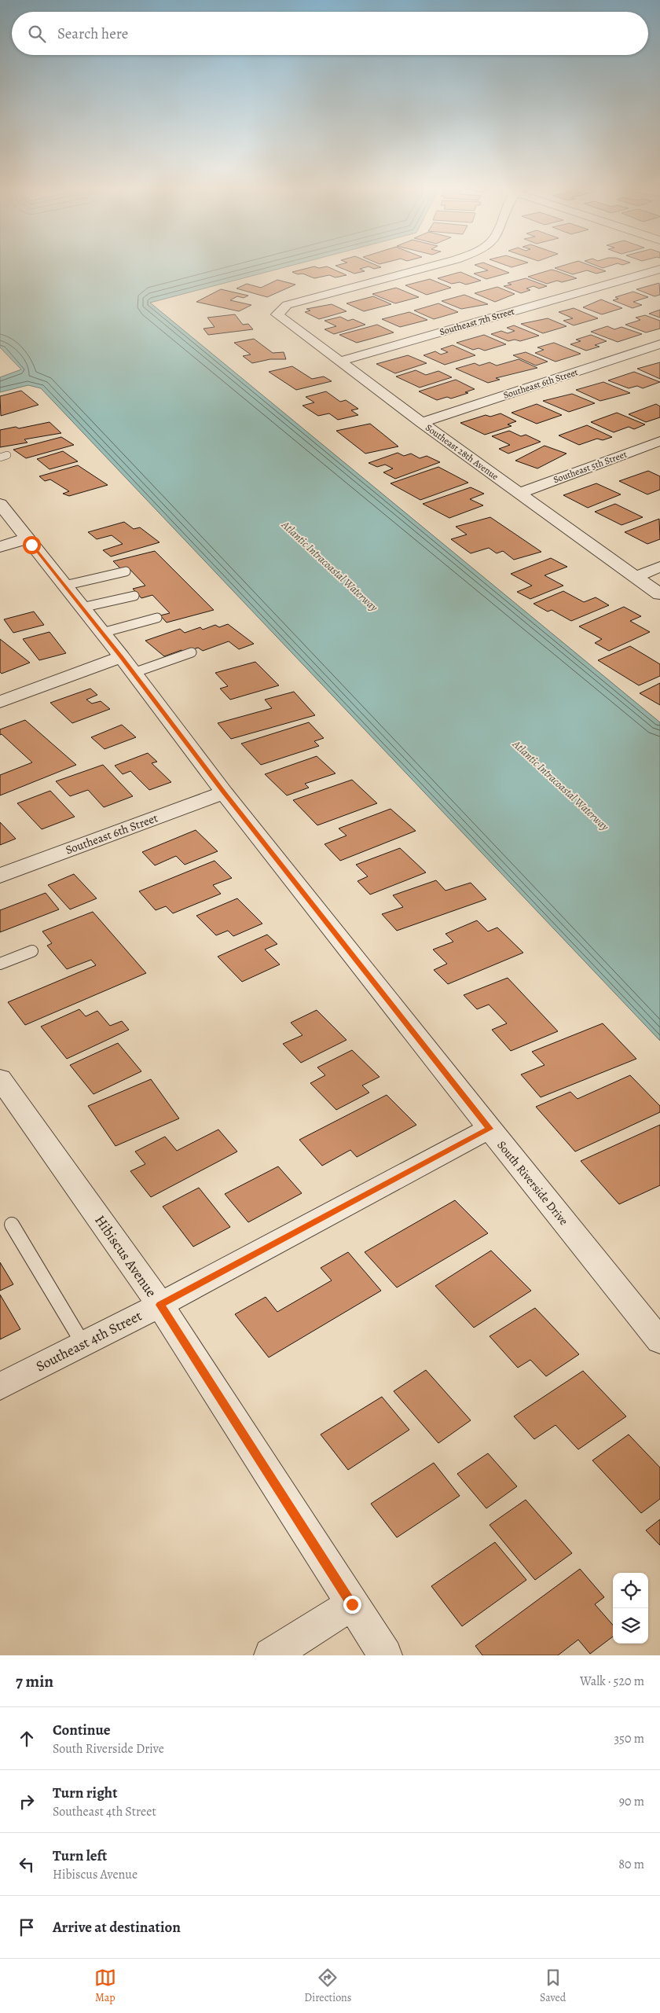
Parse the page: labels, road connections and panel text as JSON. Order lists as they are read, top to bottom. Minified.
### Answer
{"streets":{"street":["Southeast 7th Street","Southeast 6th Street","Southeast 28th Avenue","Southeast 5th Street","South Riverside Drive","Hibiscus Avenue","Southeast 4th Street"]},"crossings":[["Southeast 7th Street","Southeast 28th Avenue"],["Southeast 6th Street","Southeast 28th Avenue"],["Southeast 6th Street","South Riverside Drive"],["Southeast 28th Avenue","Southeast 5th Street"],["South Riverside Drive","Southeast 4th Street"],["Hibiscus Avenue","Southeast 4th Street"]],"water":["Atlantic Intracoastal Waterway"],"page":{"search":"Search here","heading":["7 min","Walk · 520 m"],"list":[["Continue","South Riverside Drive","350 m"],["Turn right","Southeast 4th Street","90 m"],["Turn left","Hibiscus Avenue","80 m"],"Arrive at destination"],"nav":["Map","Directions","Saved"]}}
